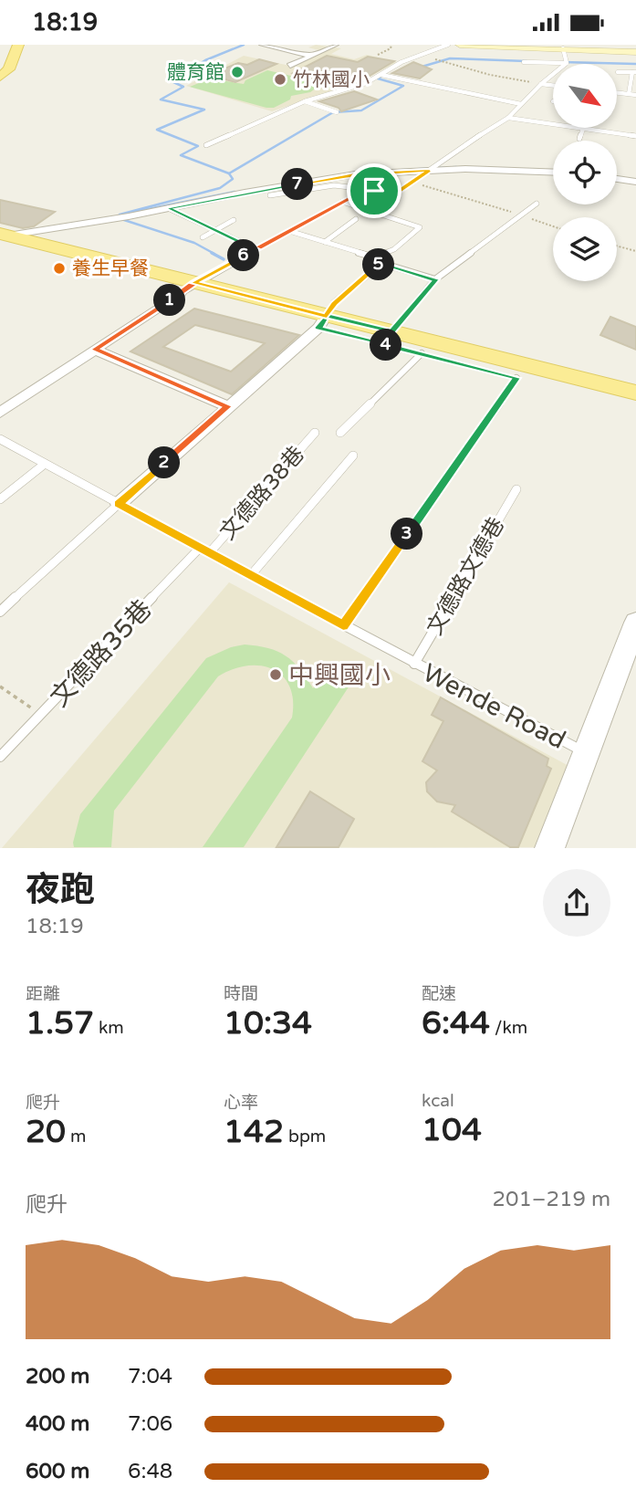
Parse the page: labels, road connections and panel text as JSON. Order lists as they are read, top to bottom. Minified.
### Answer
{"streets":{"lane":["文德路38巷","文德路文德巷","文德路35巷","Wende Road"]},"crossings":[["文德路38巷","Wende Road"],["文德路文德巷","Wende Road"],["文德路35巷","Wende Road"]],"places":["體育館","竹林國小","養生早餐","中興國小"],"north":"bottom right","page":{"status":"18:19","pins":["7","6","5","1","4","2","3"],"heading":["夜跑","18:19"],"stats":[["距離","1.57 km"],["時間","10:34"],["配速","6:44 /km"],["爬升","20 m"],["心率","142 bpm"],["kcal","104"]],"chart":["爬升","201–219 m"],"list":[{"name":"200 m","note":"7:04"},{"name":"400 m","note":"7:06"},{"name":"600 m","note":"6:48"}]}}
